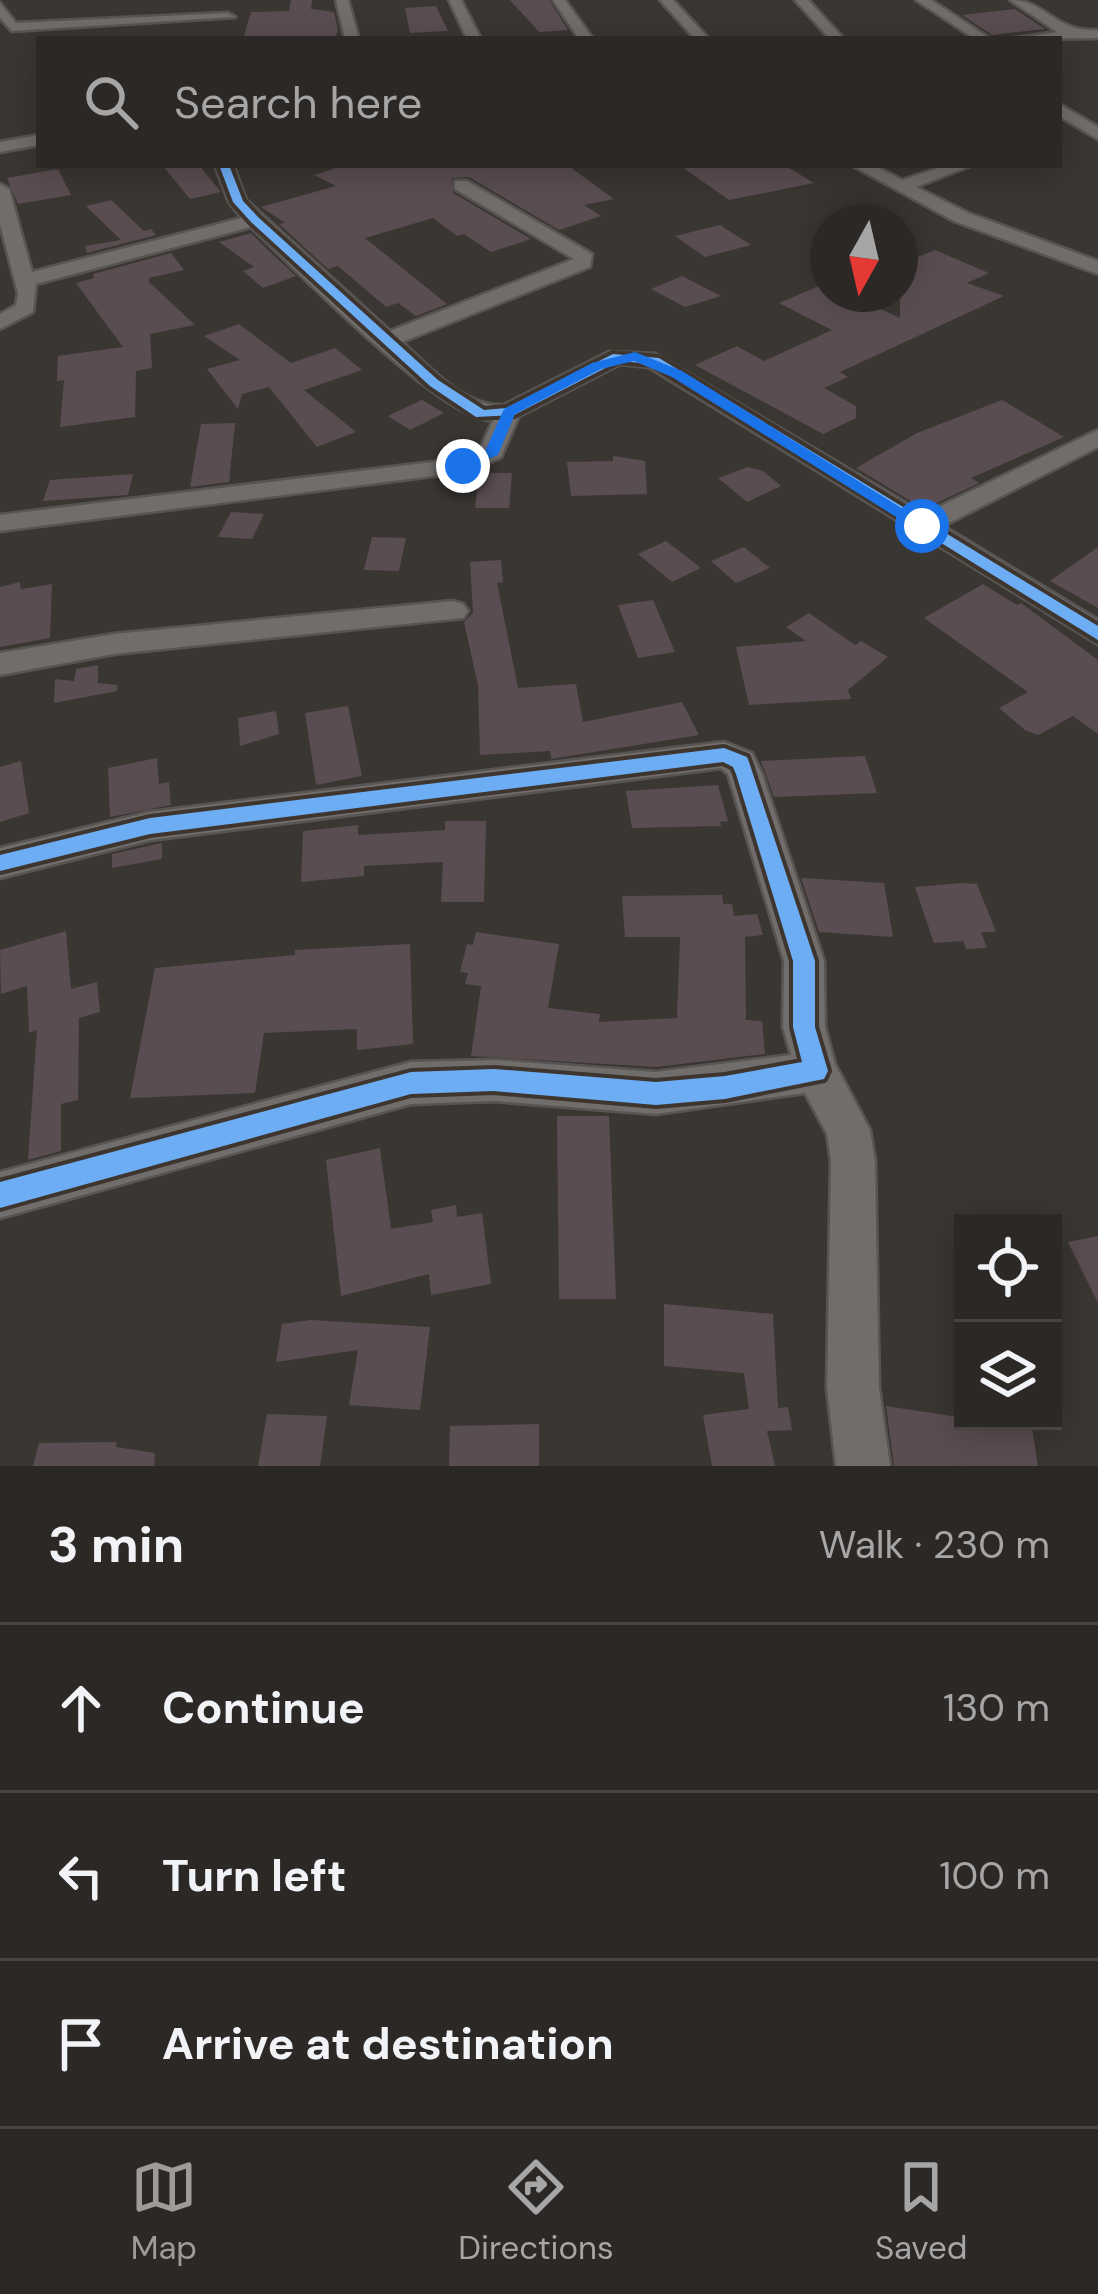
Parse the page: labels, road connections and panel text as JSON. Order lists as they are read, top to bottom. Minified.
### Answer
{"north":"bottom","page":{"search":"Search here","heading":["3 min","Walk · 230 m"],"list":[["Continue","130 m"],["Turn left","100 m"],"Arrive at destination"],"nav":["Map","Directions","Saved"]}}
